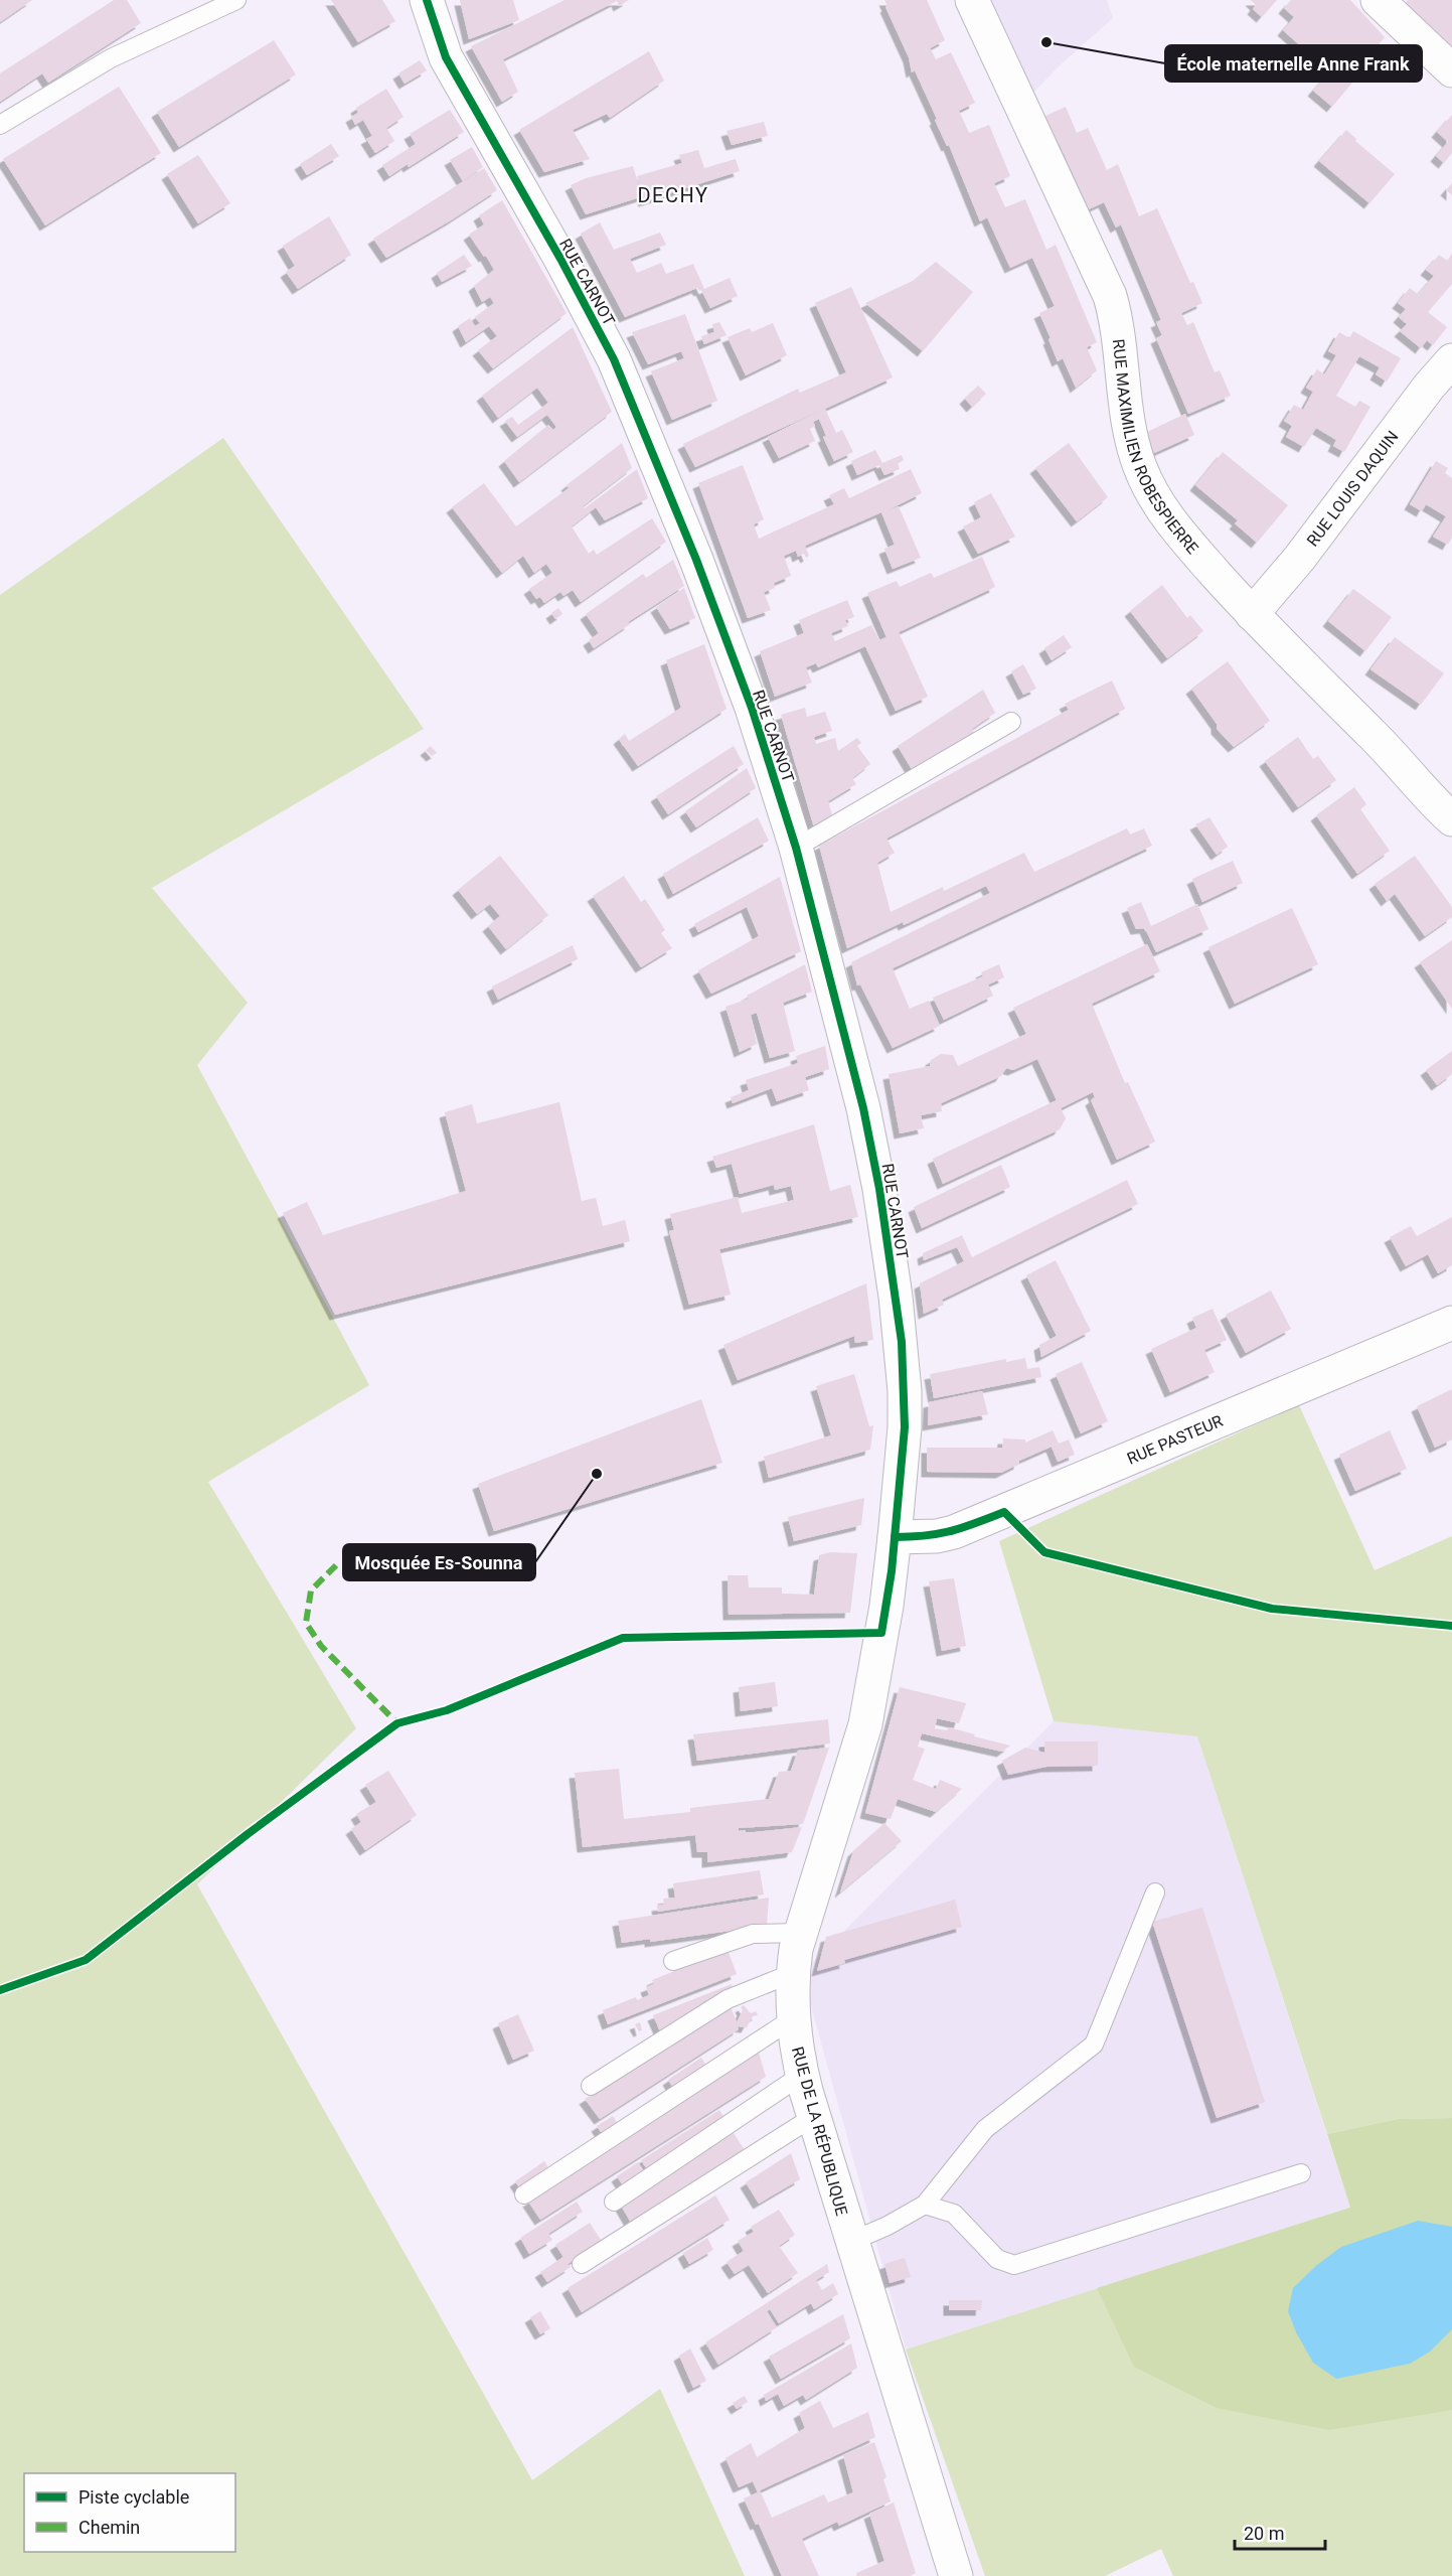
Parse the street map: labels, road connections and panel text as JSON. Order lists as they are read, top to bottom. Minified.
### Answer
{"streets":{"street":["RUE CARNOT","RUE MAXIMILIEN ROBESPIERRE","RUE LOUIS DAQUIN","RUE PASTEUR","RUE DE LA RÉPUBLIQUE"]},"crossings":[["RUE CARNOT","RUE PASTEUR"],["RUE CARNOT","RUE DE LA RÉPUBLIQUE"],["RUE MAXIMILIEN ROBESPIERRE","RUE LOUIS DAQUIN"],["RUE PASTEUR","RUE DE LA RÉPUBLIQUE"]],"districts":["DECHY"],"places":["École maternelle Anne Frank","Mosquée Es-Sounna"],"legend":["Piste cyclable","Chemin"],"scale_bar":"20 m"}
